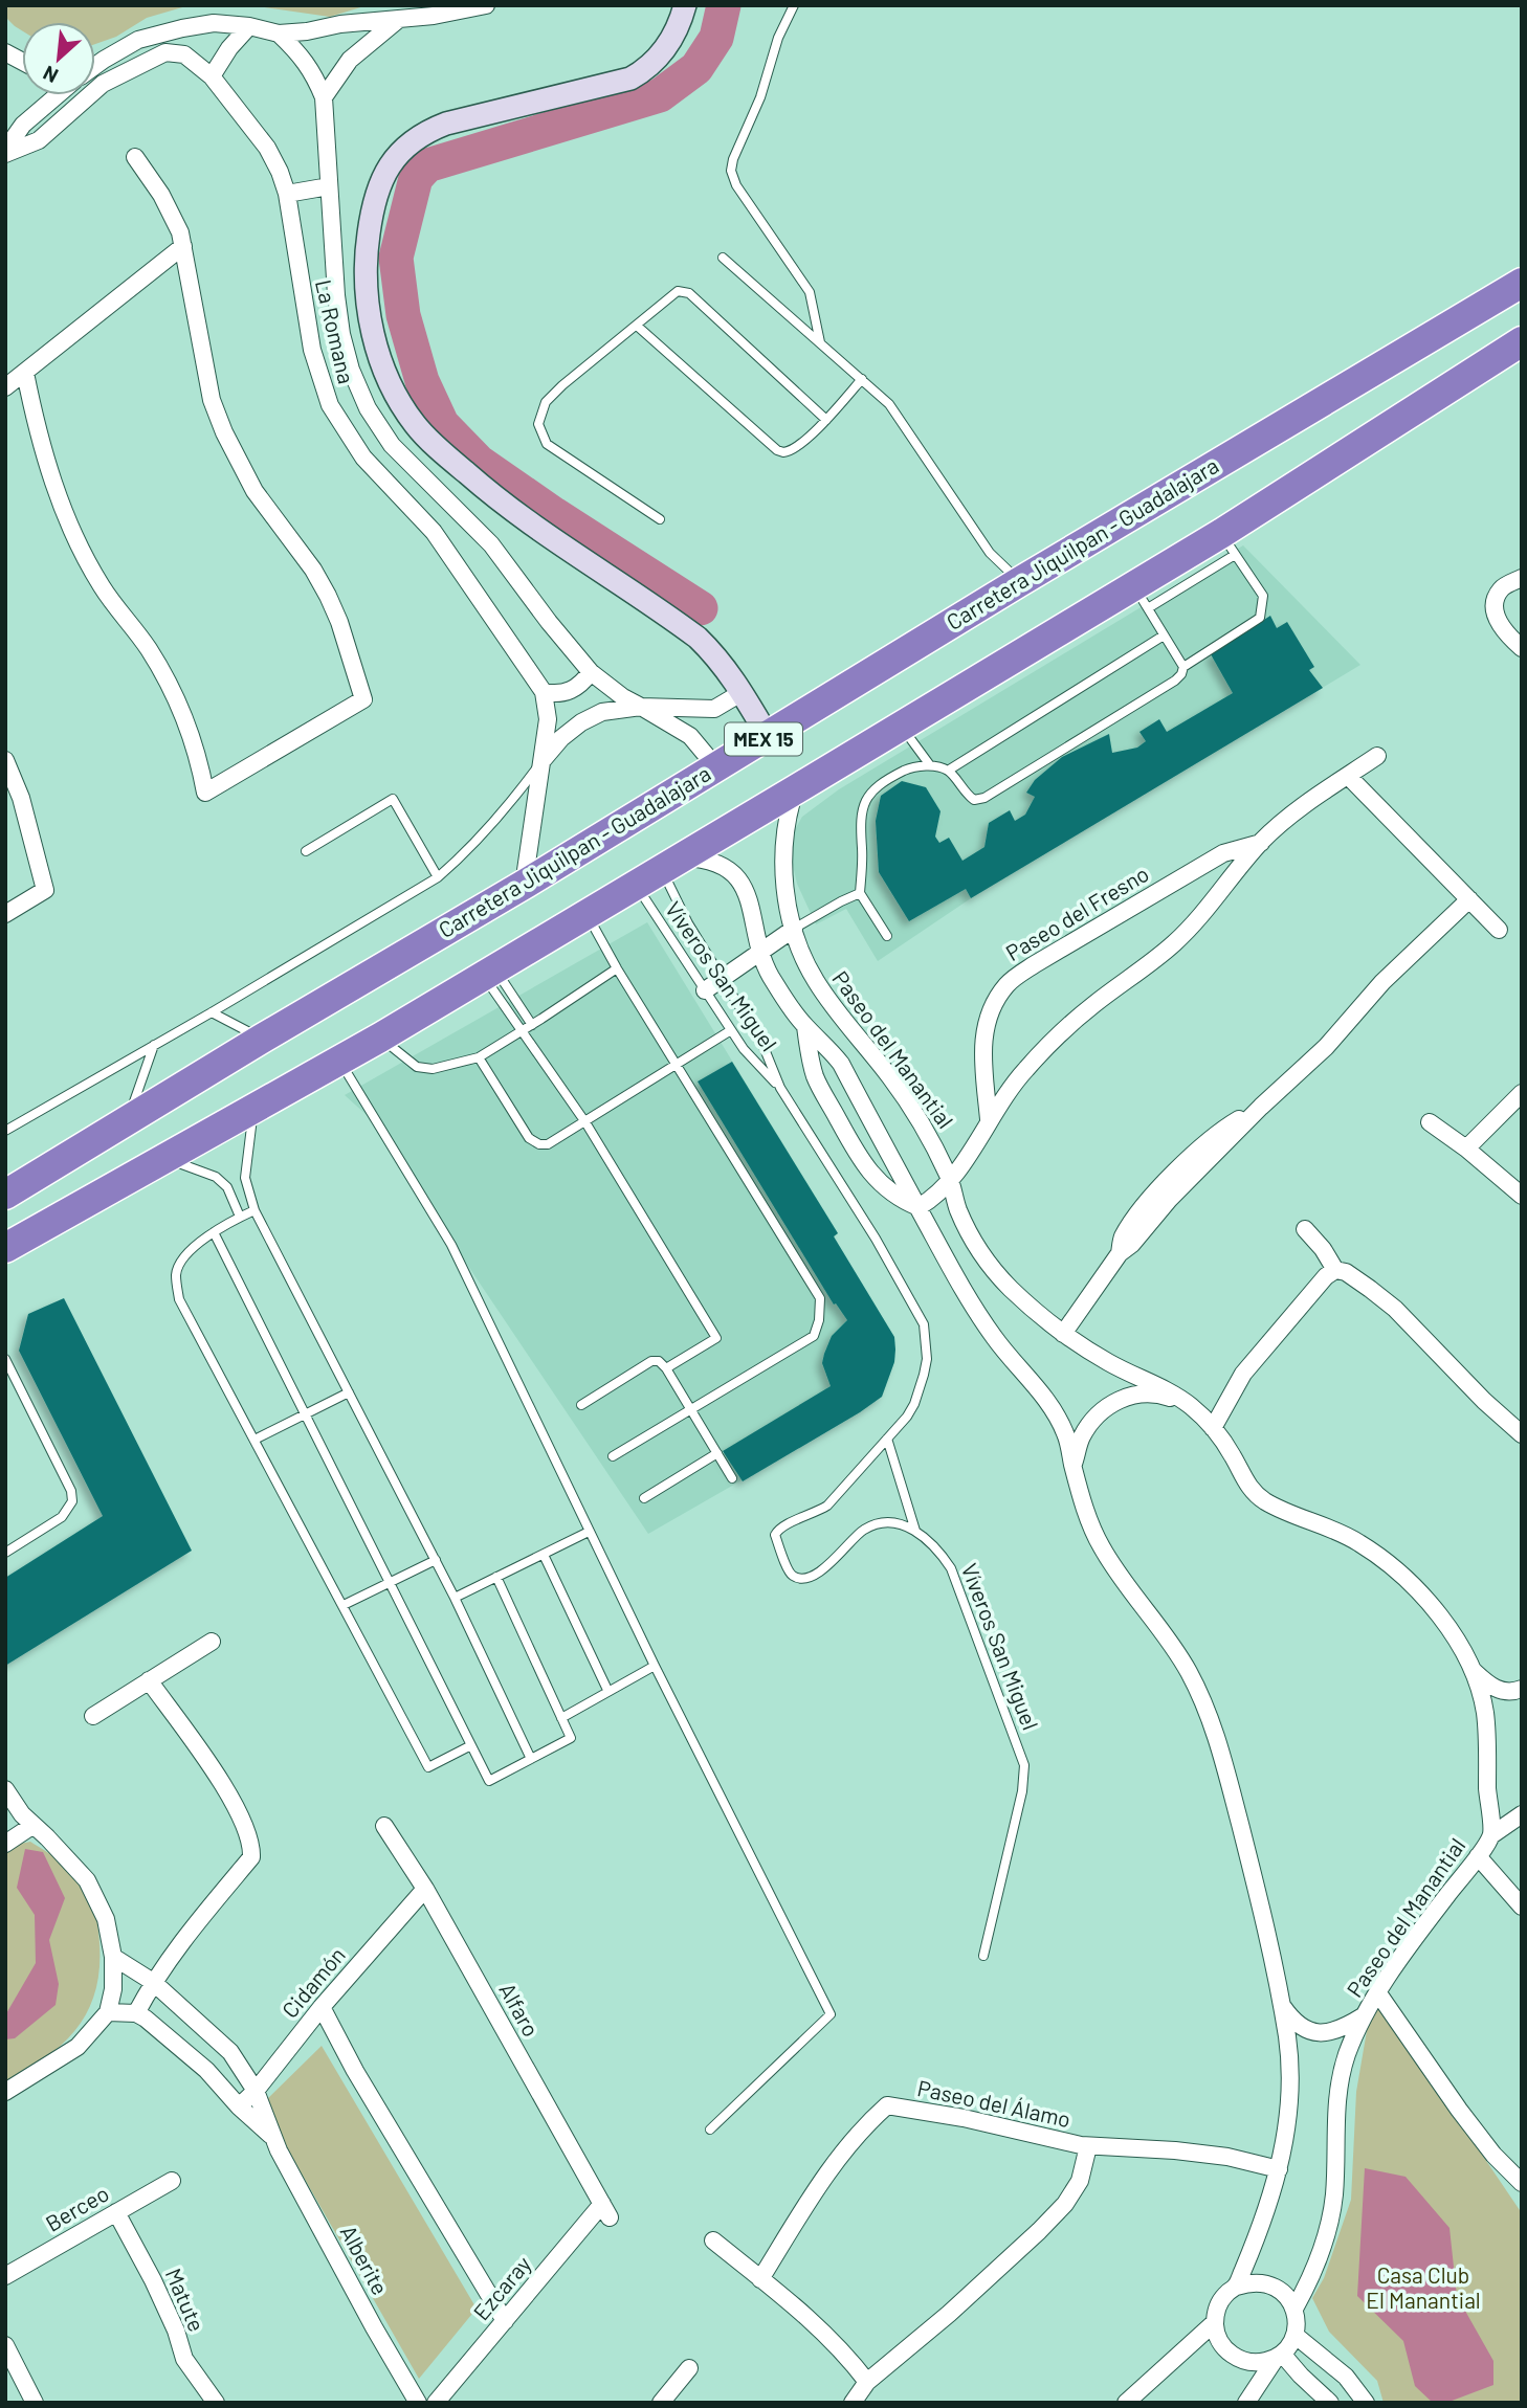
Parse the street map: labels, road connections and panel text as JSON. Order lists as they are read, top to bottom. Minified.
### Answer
{"streets":{"highway":["Carretera Jiquilpan - Guadalajara","MEX 15"],"street":["La Romana","Paseo del Fresno","Paseo del Manantial","Cidamón","Alfaro","Paseo del Álamo","Berceo","Alberite","Ezcaray","Matute"],"lane":["Víveros San Miguel"]},"crossings":[["La Romana","Carretera Jiquilpan - Guadalajara"],["MEX 15","Víveros San Miguel"],["MEX 15","Paseo del Manantial"],["Paseo del Fresno","Paseo del Manantial"],["Cidamón","Alfaro"],["Cidamón","Alberite"],["Alfaro","Ezcaray"],["Berceo","Matute"]],"parks":["Casa Club El Manantial"],"north":"bottom left"}
